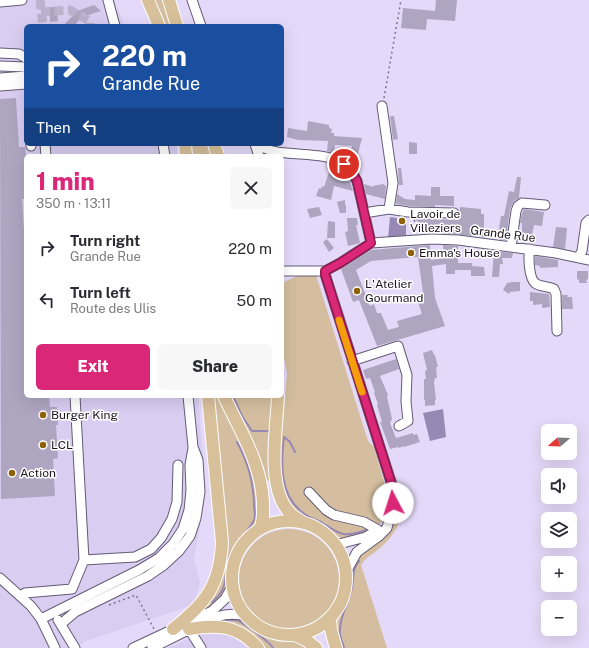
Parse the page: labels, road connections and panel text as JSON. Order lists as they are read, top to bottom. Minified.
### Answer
{"streets":{"street":["Grande Rue"]},"places":["Lavoir de Villeziers","Emma's House","L'Atelier Gourmand","Burger King","LCL","Action"],"north":"left","page":{"turn":["220 m","Grande Rue"],"then":"Then","heading":["1 min","350 m · 13:11"],"list":[{"name":"Turn right","note":"Grande Rue","value":"220 m"},{"name":"Turn left","note":"Route des Ulis","value":"50 m"}],"buttons":["Exit","Share"],"map_buttons":["+","−"]}}
